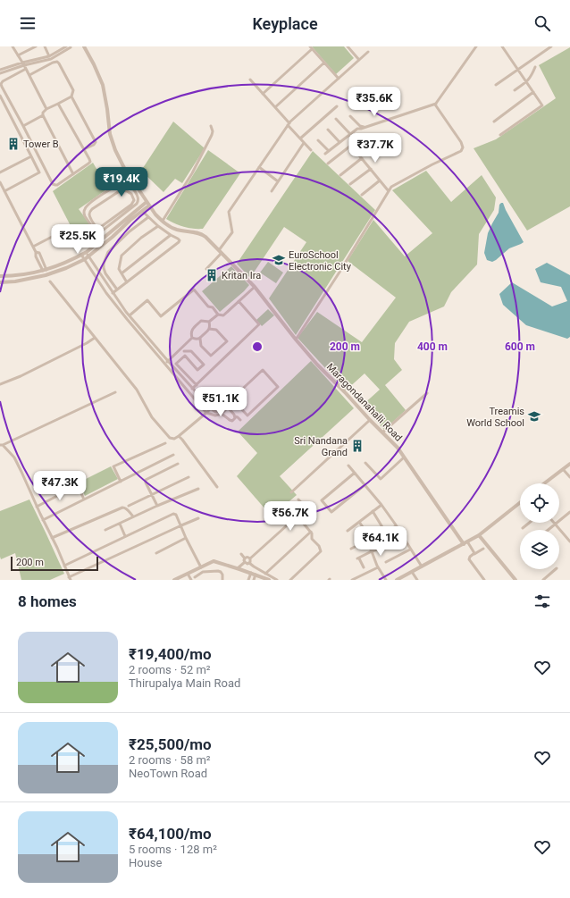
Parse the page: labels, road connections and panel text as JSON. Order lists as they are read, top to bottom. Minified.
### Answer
{"streets":{"street":["Maragondanahalli Road"]},"places":{"building":["Tower B","Kritan Ira","Sri Nandana Grand"],"school or university":["EuroSchool Electronic City","Treamis World School"]},"scale_bar":"200 m","page":{"header":"Keyplace","price":["₹35.6K","₹37.7K","₹19.4K","₹25.5K","₹51.1K","₹47.3K","₹56.7K","₹64.1K"],"scale":"200 m","heading":"8 homes","list":[{"name":"₹19,400/mo","note":"2 rooms · 52 m² · Thirupalya Main Road"},{"name":"₹25,500/mo","note":"2 rooms · 58 m² · NeoTown Road"},{"name":"₹64,100/mo","note":"5 rooms · 128 m² · House"}]},"rings":["200 m","400 m","600 m"]}
